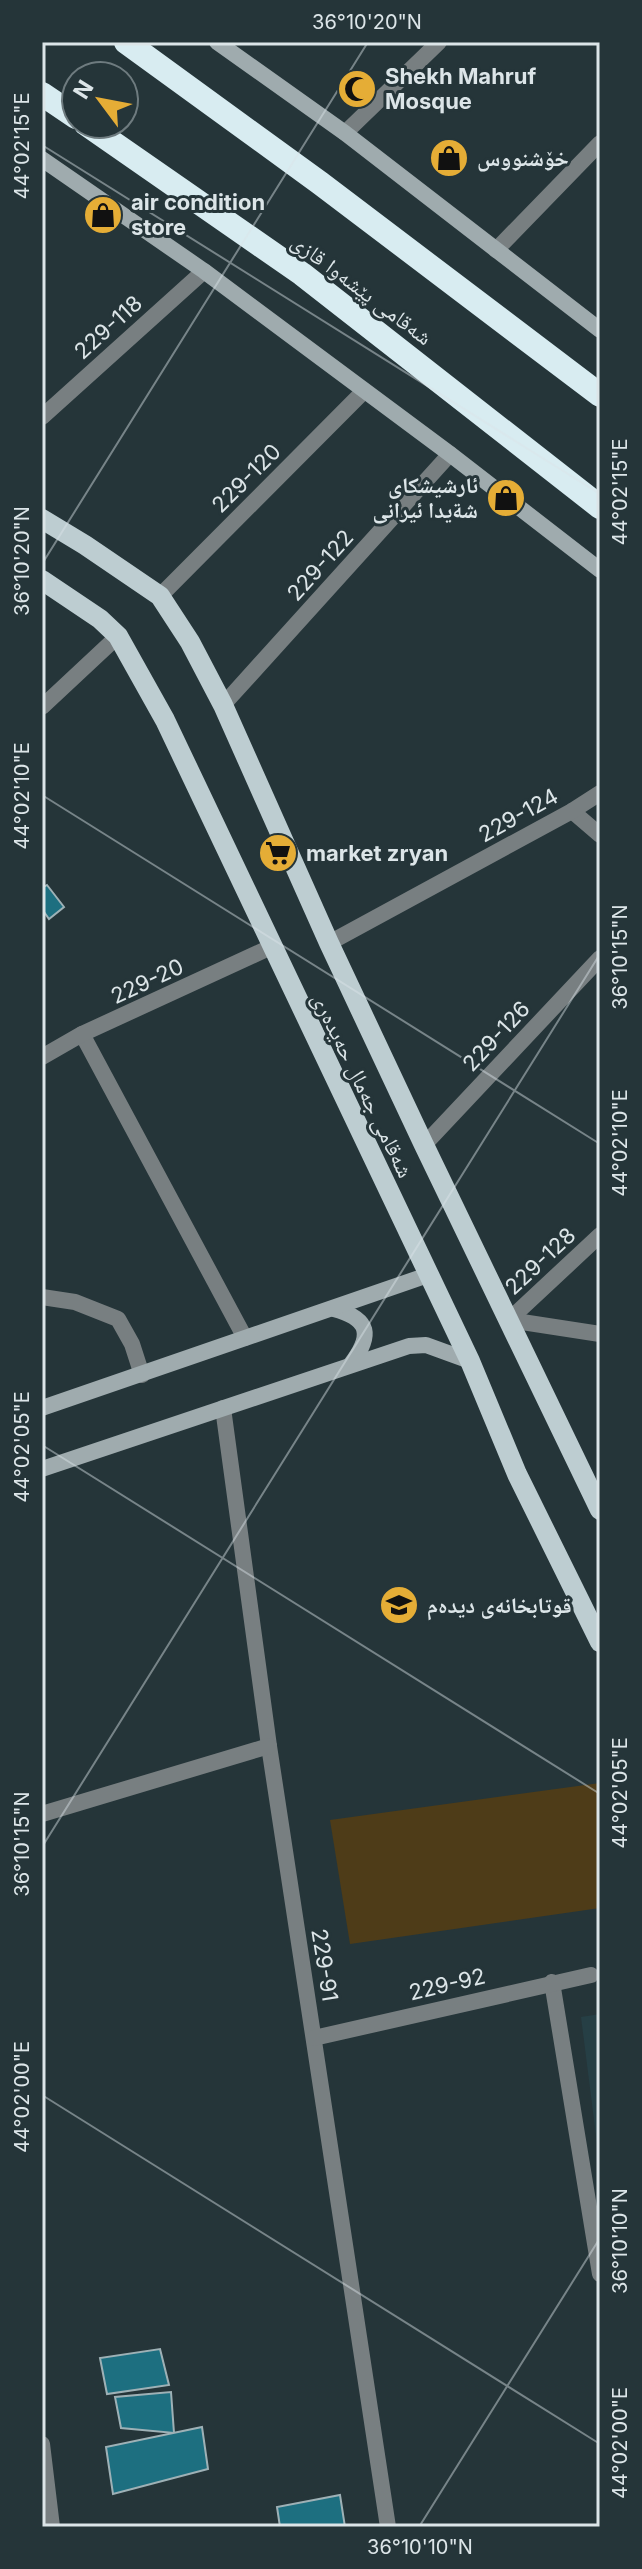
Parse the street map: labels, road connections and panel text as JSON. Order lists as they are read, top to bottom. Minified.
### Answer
{"streets":{"highway":["شەقامی پێشەوا قازی"],"main road":["شەقامی جەمال حەیدەری"],"street":["229-118","229-120","229-122","229-124","229-20","229-126","229-128","229-91","229-92"]},"crossings":[["229-120","شەقامی جەمال حەیدەری"],["229-122","شەقامی جەمال حەیدەری"],["229-124","شەقامی جەمال حەیدەری"],["229-20","شەقامی جەمال حەیدەری"],["229-126","شەقامی جەمال حەیدەری"],["شەقامی جەمال حەیدەری","229-128"],["229-91","229-92"]],"places":{"mosque":["Shekh Mahruf Mosque"],"shop":["خۆشنووس","air condition store","ئارشيشكاى شةيدا ئيرانى"],"supermarket":["market zryan"],"school or university":["قوتابخانەی دیدەم"]},"north":"top left","coordinates":["36°10'20\"N","44°02'15\"E","44°02'10\"E","36°10'15\"N","44°02'05\"E","44°02'00\"E","36°10'10\"N"]}
